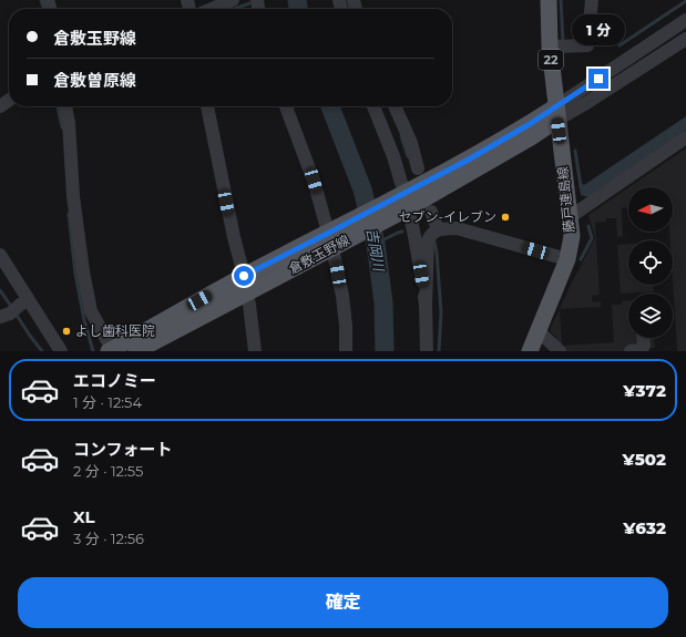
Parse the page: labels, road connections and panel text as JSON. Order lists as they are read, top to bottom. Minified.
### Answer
{"streets":{"main road":["22","藤戸連島線","倉敷玉野線"]},"crossings":[["22","藤戸連島線"],["22","倉敷玉野線"],["藤戸連島線","倉敷玉野線"]],"water":["吉岡川"],"places":["セブン-イレブン","よし歯科医院"],"north":"left","page":{"banner":["倉敷玉野線","倉敷曽原線"],"bubble":"1 分","list":[{"name":"エコノミー","note":"1 分 · 12:54","value":"¥372"},{"name":"コンフォート","note":"2 分 · 12:55","value":"¥502"},{"name":"XL","note":"3 分 · 12:56","value":"¥632"}],"buttons":"確定"}}
